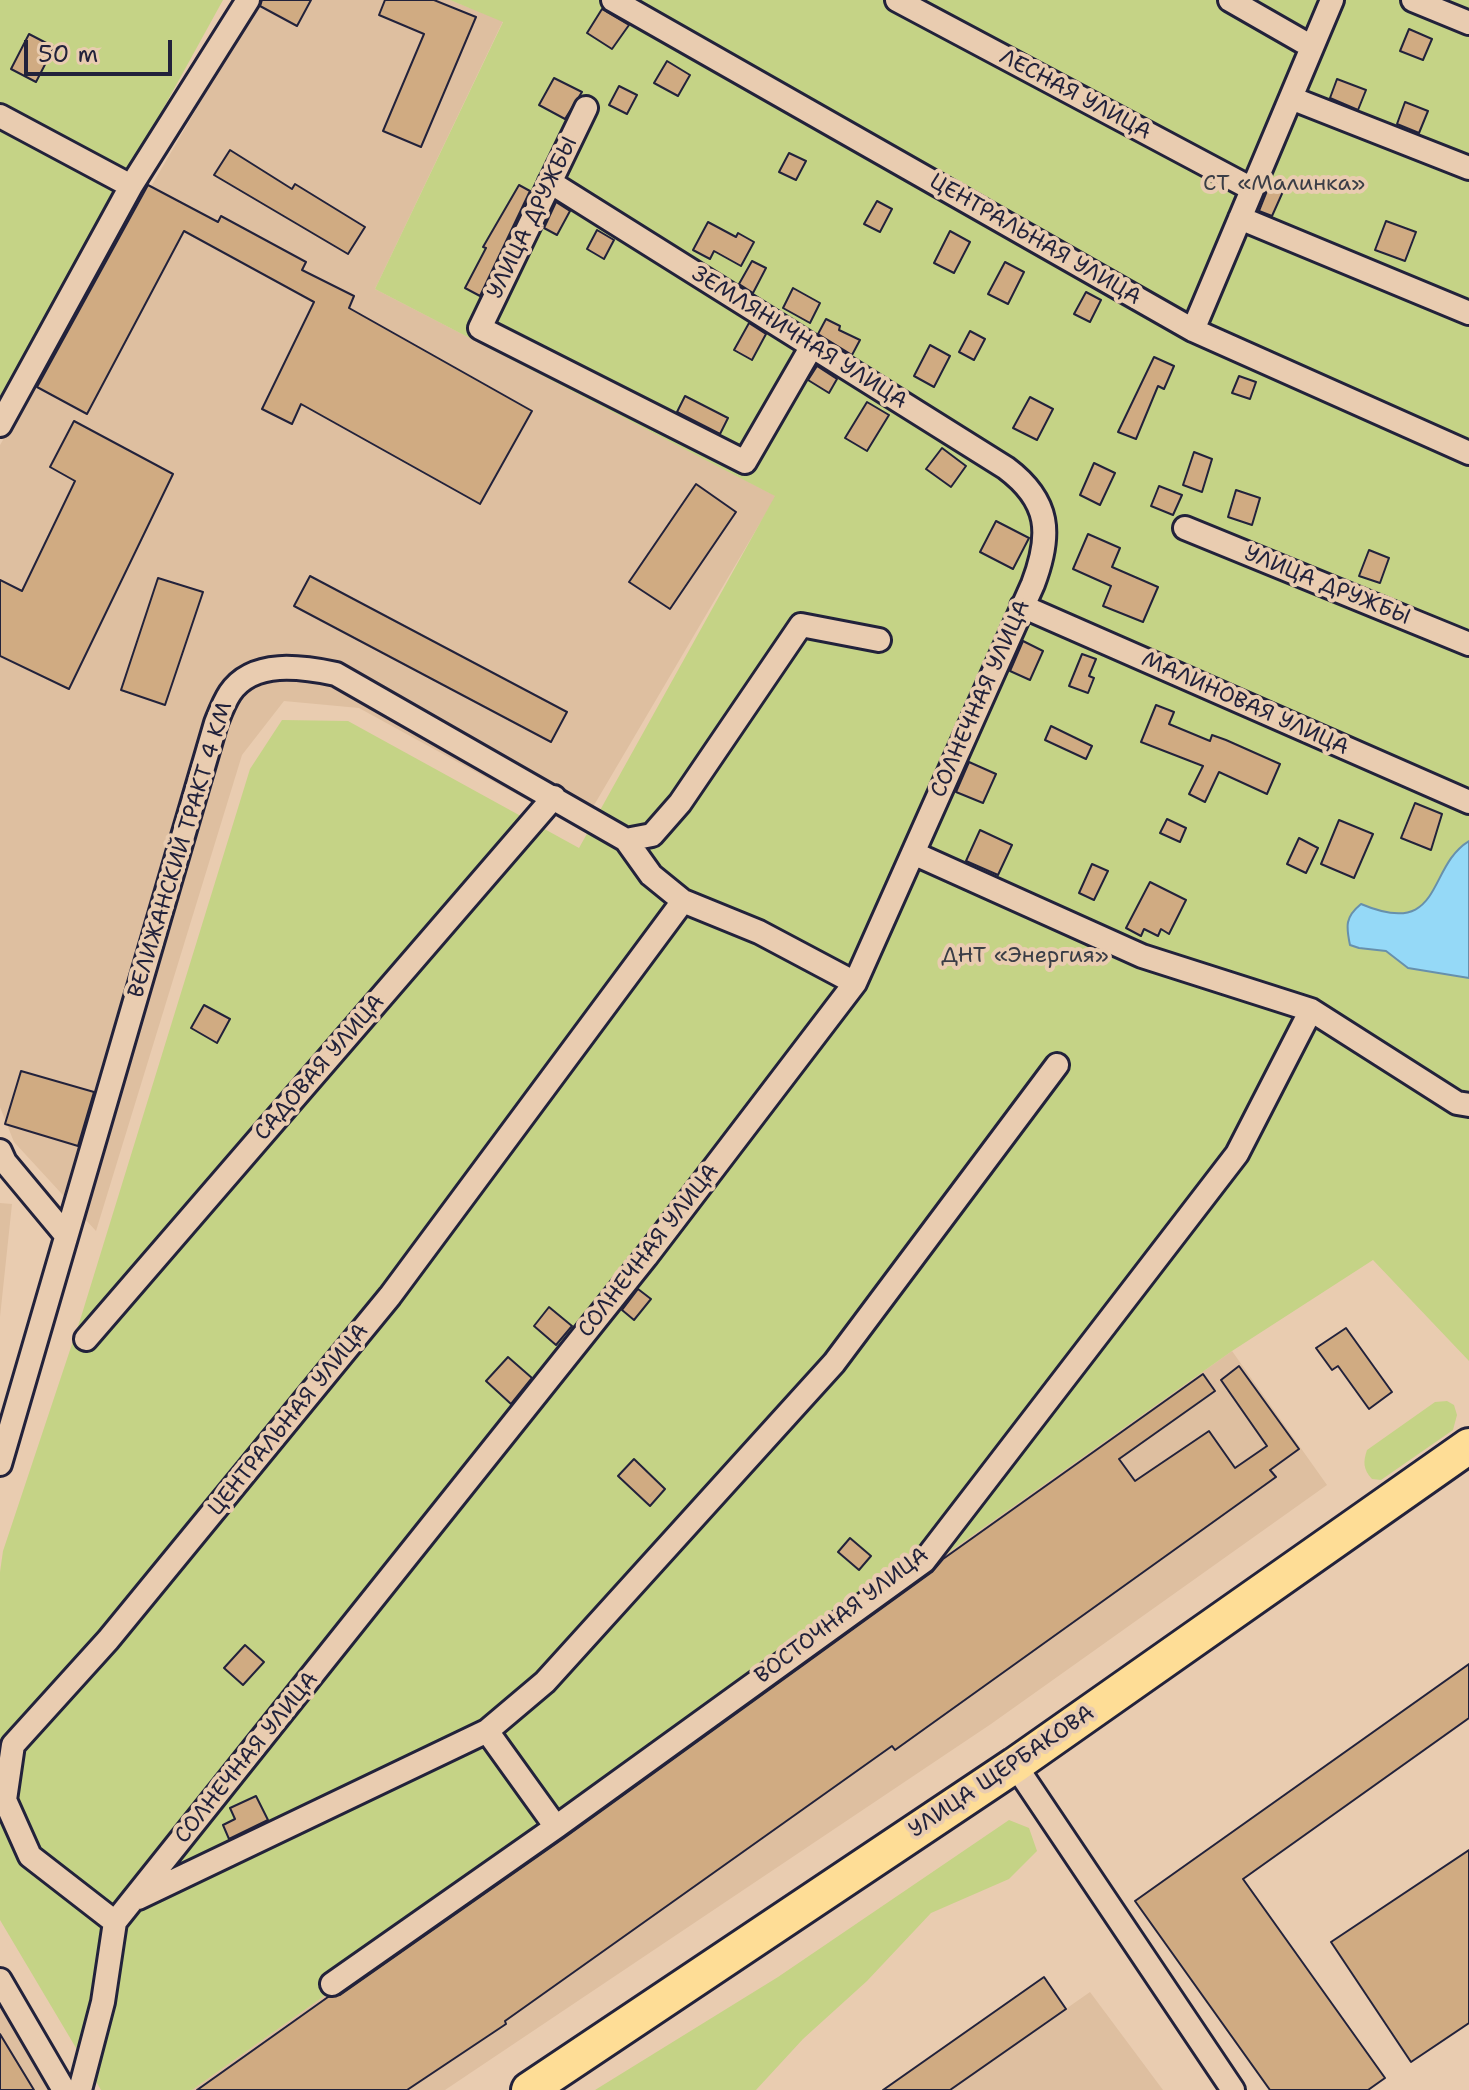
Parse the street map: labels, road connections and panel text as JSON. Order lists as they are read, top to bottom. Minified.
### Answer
{"streets":{"main road":["УЛИЦА ЩЕРБАКОВА"],"street":["ЛЕСНАЯ УЛИЦА","УЛИЦА ДРУЖБЫ","ЦЕНТРАЛЬНАЯ УЛИЦА","ЗЕМЛЯНИЧНАЯ УЛИЦА","СОЛНЕЧНАЯ УЛИЦА","МАЛИНОВАЯ УЛИЦА","ВЕЛИЖАНСКИЙ ТРАКТ 4 КМ","САДОВАЯ УЛИЦА","ВОСТОЧНАЯ УЛИЦА"]},"crossings":[["УЛИЦА ДРУЖБЫ","ЗЕМЛЯНИЧНАЯ УЛИЦА"],["ЦЕНТРАЛЬНАЯ УЛИЦА","СОЛНЕЧНАЯ УЛИЦА"],["ЗЕМЛЯНИЧНАЯ УЛИЦА","СОЛНЕЧНАЯ УЛИЦА"],["СОЛНЕЧНАЯ УЛИЦА","МАЛИНОВАЯ УЛИЦА"],["ВЕЛИЖАНСКИЙ ТРАКТ 4 КМ","САДОВАЯ УЛИЦА"]],"parks":["CТ «Малинка»","ДНТ «Энергия»"],"scale_bar":"50 m"}
